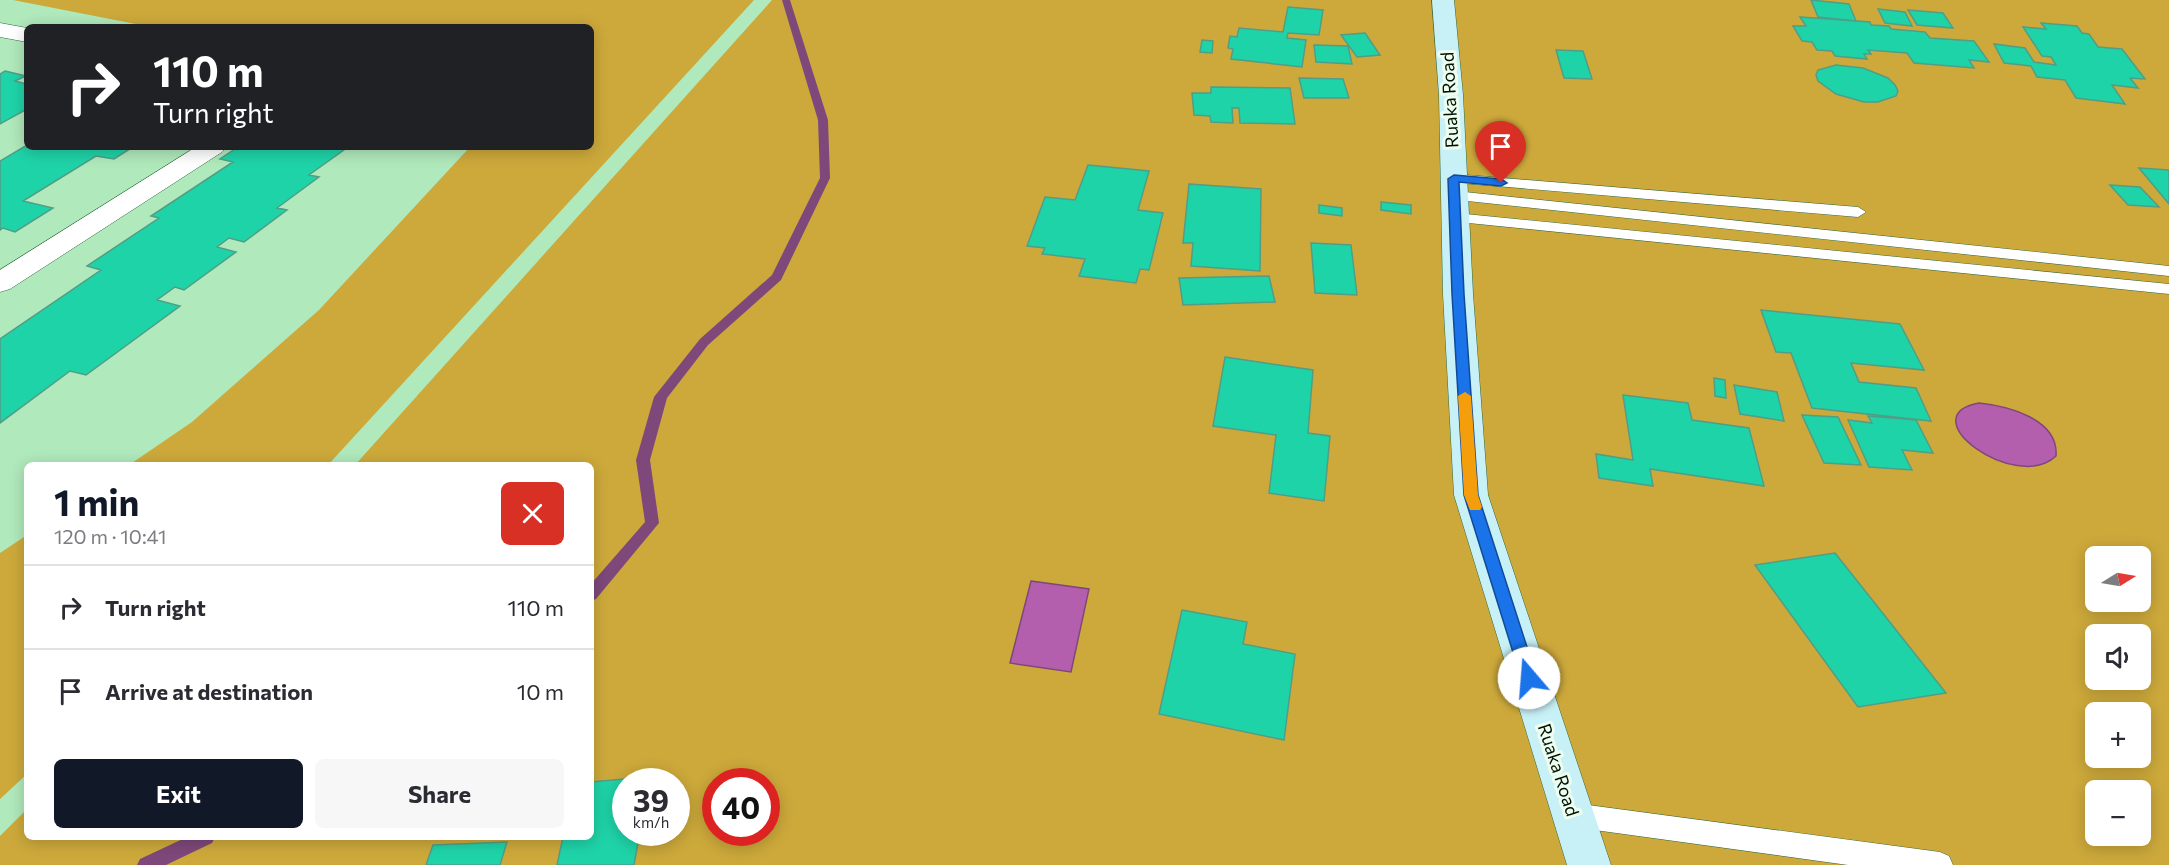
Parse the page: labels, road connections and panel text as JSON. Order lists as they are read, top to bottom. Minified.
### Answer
{"streets":{"street":["Ruaka Road"]},"north":"right","page":{"turn":["110 m","Turn right"],"heading":["1 min","120 m · 10:41"],"map_buttons":["+","−"],"list":[{"name":"Turn right","value":"110 m"},{"name":"Arrive at destination","value":"10 m"}],"buttons":["Exit","Share"],"speed":"39 km/h","limit":"40"}}
